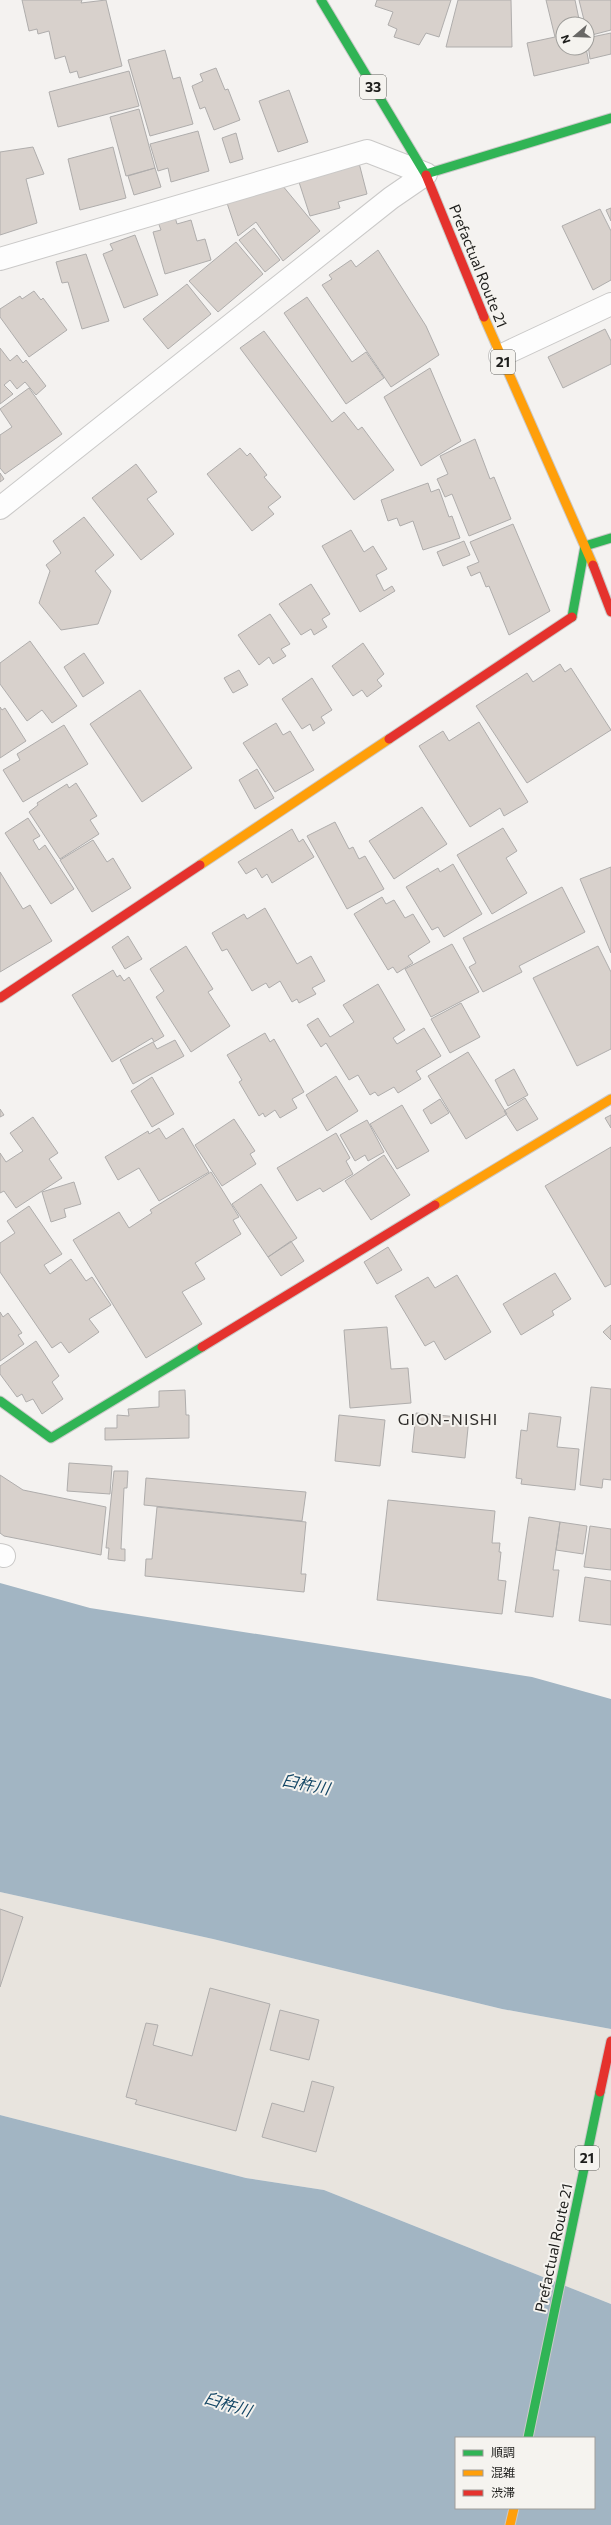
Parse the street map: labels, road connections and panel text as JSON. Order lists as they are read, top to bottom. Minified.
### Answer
{"streets":{"street":["33","Prefactual Route 21","21"]},"crossings":[["33","Prefactual Route 21"]],"districts":["GION-NISHI"],"water":["臼杵川"],"legend":["順調","混雑","渋滞"],"north":"left"}
